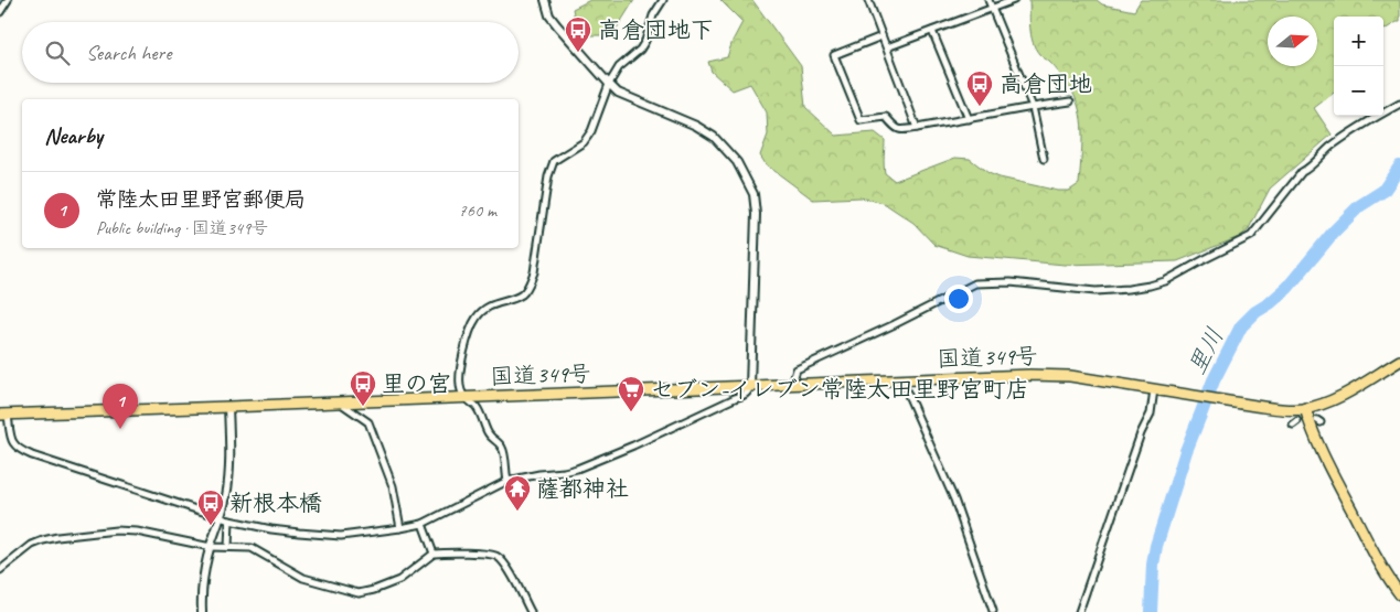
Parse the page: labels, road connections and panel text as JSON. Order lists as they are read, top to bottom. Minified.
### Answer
{"streets":{"main road":["国道349号"]},"water":["里川"],"places":{"bus stop":["高倉団地下","高倉団地","里の宮","新根本橋"],"supermarket":["セブン-イレブン常陸太田里野宮町店"],"temple":["薩都神社"]},"north":"right","page":{"map_buttons":["+","−"],"search":"Search here","heading":"Nearby","list":[{"mark":"1","name":"常陸太田里野宮郵便局","note":"Public building · 国道349号","value":"760 m"}],"pins":"1"}}
